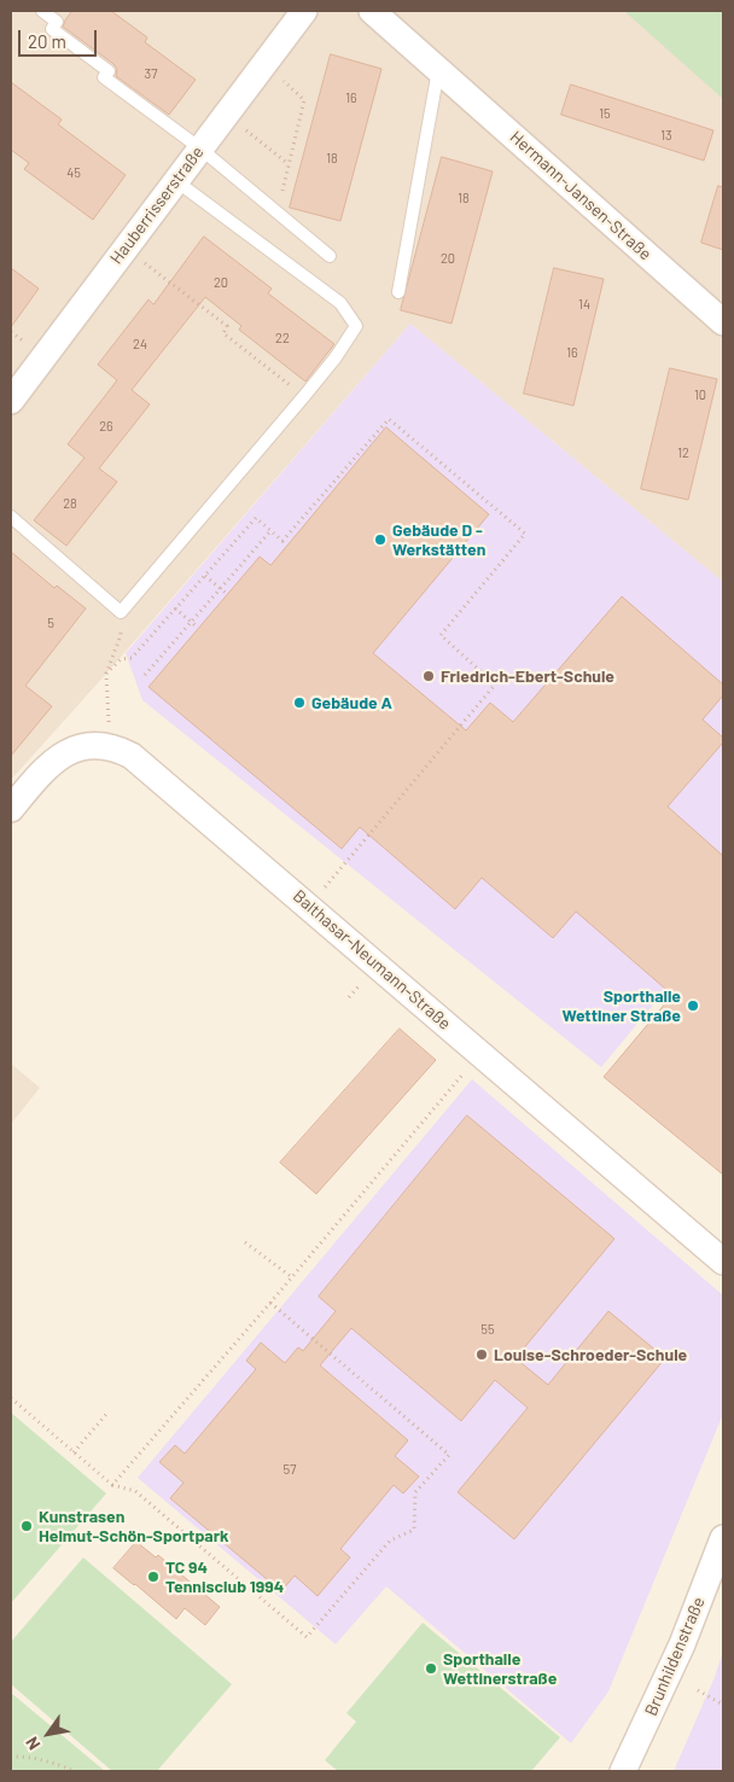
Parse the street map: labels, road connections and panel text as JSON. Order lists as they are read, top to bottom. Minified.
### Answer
{"streets":{"street":["Hermann-Jansen-Straße","Hauberrisserstraße","Balthasar-Neumann-Straße","Brunhildenstraße"]},"places":["Gebäude D - Werkstätten","Friedrich-Ebert-Schule","Gebäude A","Sporthalle Wettiner Straße","Louise-Schroeder-Schule","Kunstrasen Helmut-Schön-Sportpark","TC 94 Tennisclub 1994","Sporthalle Wettinerstraße"],"house_numbers":["37","16","15","13","18","45","18","20","20","14","22","24","16","10","26","12","28","5","55","57"],"scale_bar":"20 m","north":"bottom left"}
